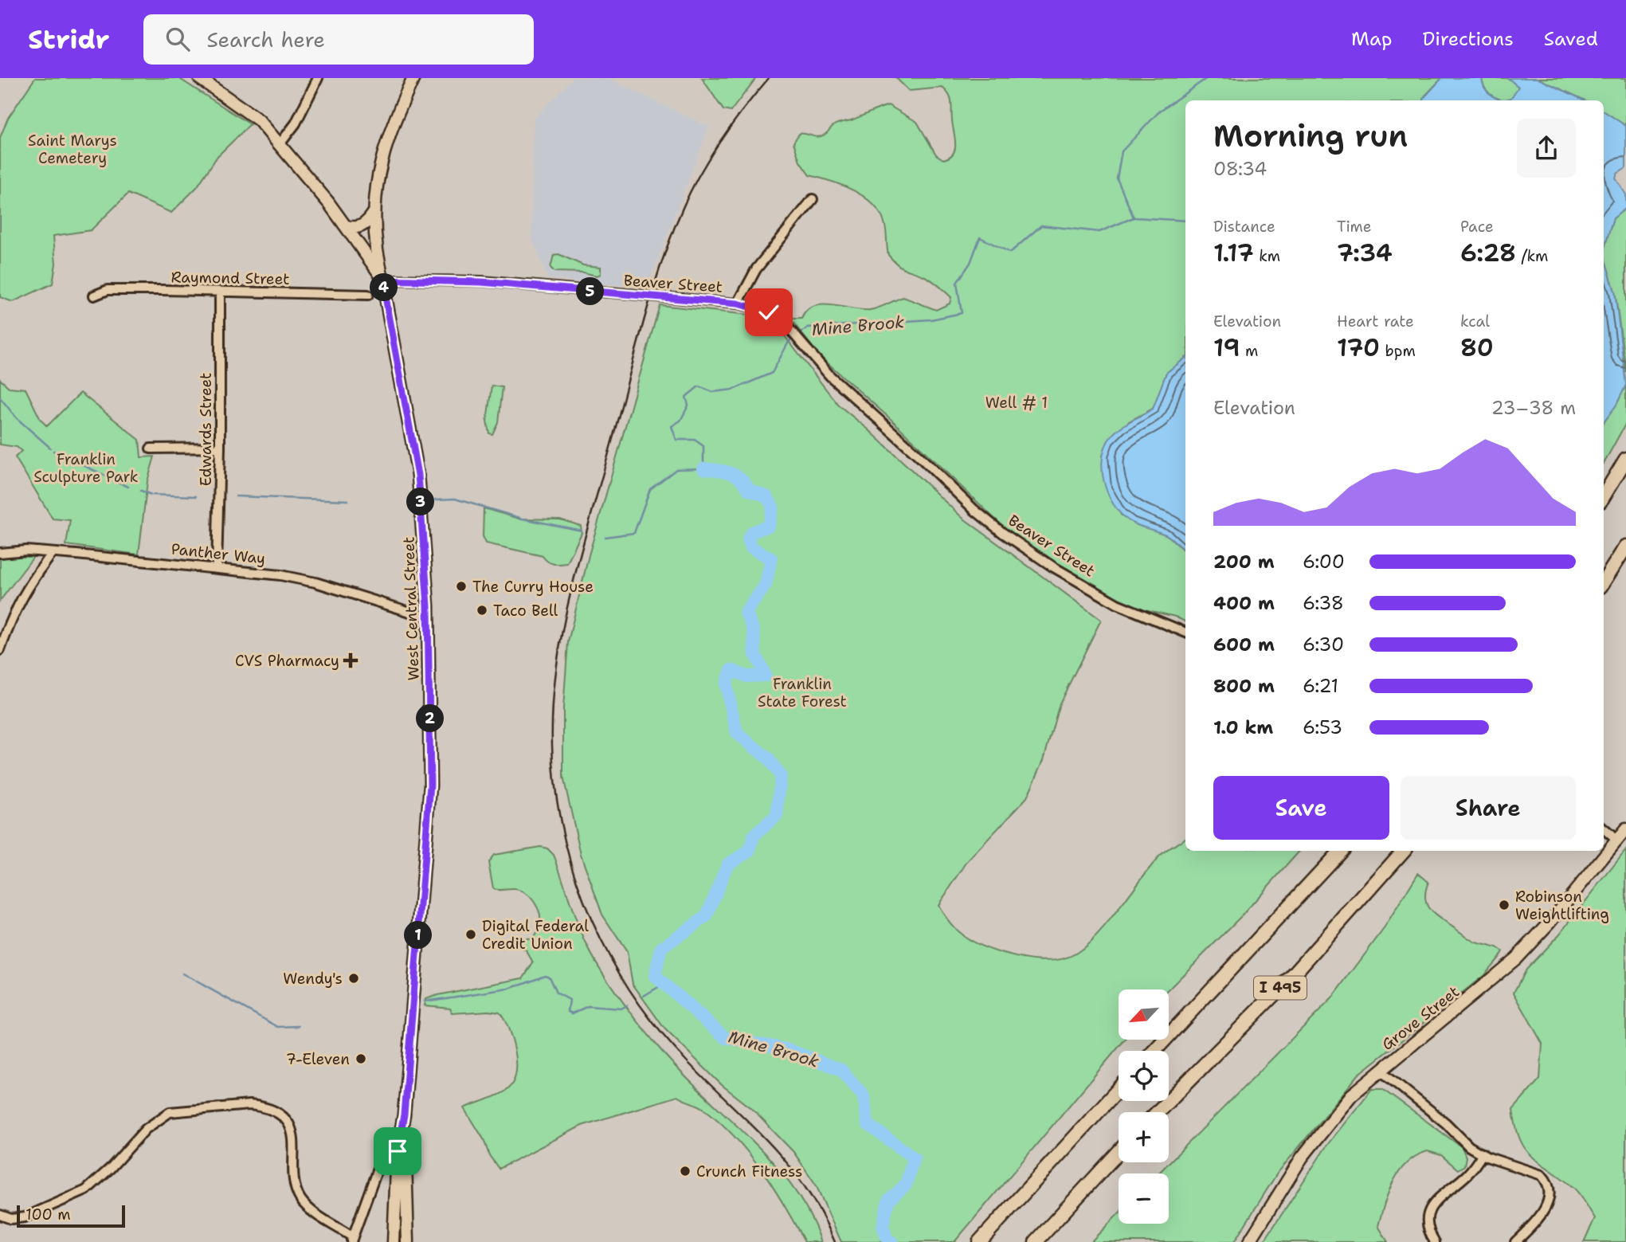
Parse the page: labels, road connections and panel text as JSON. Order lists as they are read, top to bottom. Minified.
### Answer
{"streets":{"highway":["I 495"],"main road":["West Central Street","Grove Street"],"street":["Raymond Street","Beaver Street","Edwards Street","Panther Way"]},"crossings":[["Raymond Street","Edwards Street"],["Beaver Street","West Central Street"],["Edwards Street","Panther Way"],["Panther Way","West Central Street"]],"water":["Mine Brook"],"parks":["Saint Marys Cemetery","Well # 1","Franklin Sculpture Park","Franklin State Forest"],"places":{"other":["The Curry House","Taco Bell","Robinson Weightlifting","Digital Federal Credit Union","Wendy's","7-Eleven","Crunch Fitness"],"health":["CVS Pharmacy"]},"scale_bar":"100 m","north":"bottom left","page":{"header":"Stridr","search":"Search here","nav":["Map","Directions","Saved"],"heading":["Morning run","08:34"],"stats":[["Distance","1.17 km"],["Time","7:34"],["Pace","6:28 /km"],["Elevation","19 m"],["Heart rate","170 bpm"],["kcal","80"]],"pins":["4","5","3","2","1"],"chart":["Elevation","23–38 m"],"list":[{"name":"200 m","note":"6:00"},{"name":"400 m","note":"6:38"},{"name":"600 m","note":"6:30"},{"name":"800 m","note":"6:21"},{"name":"1.0 km","note":"6:53"}],"buttons":["Save","Share"],"map_buttons":["+","−"],"scale":"100 m"}}
